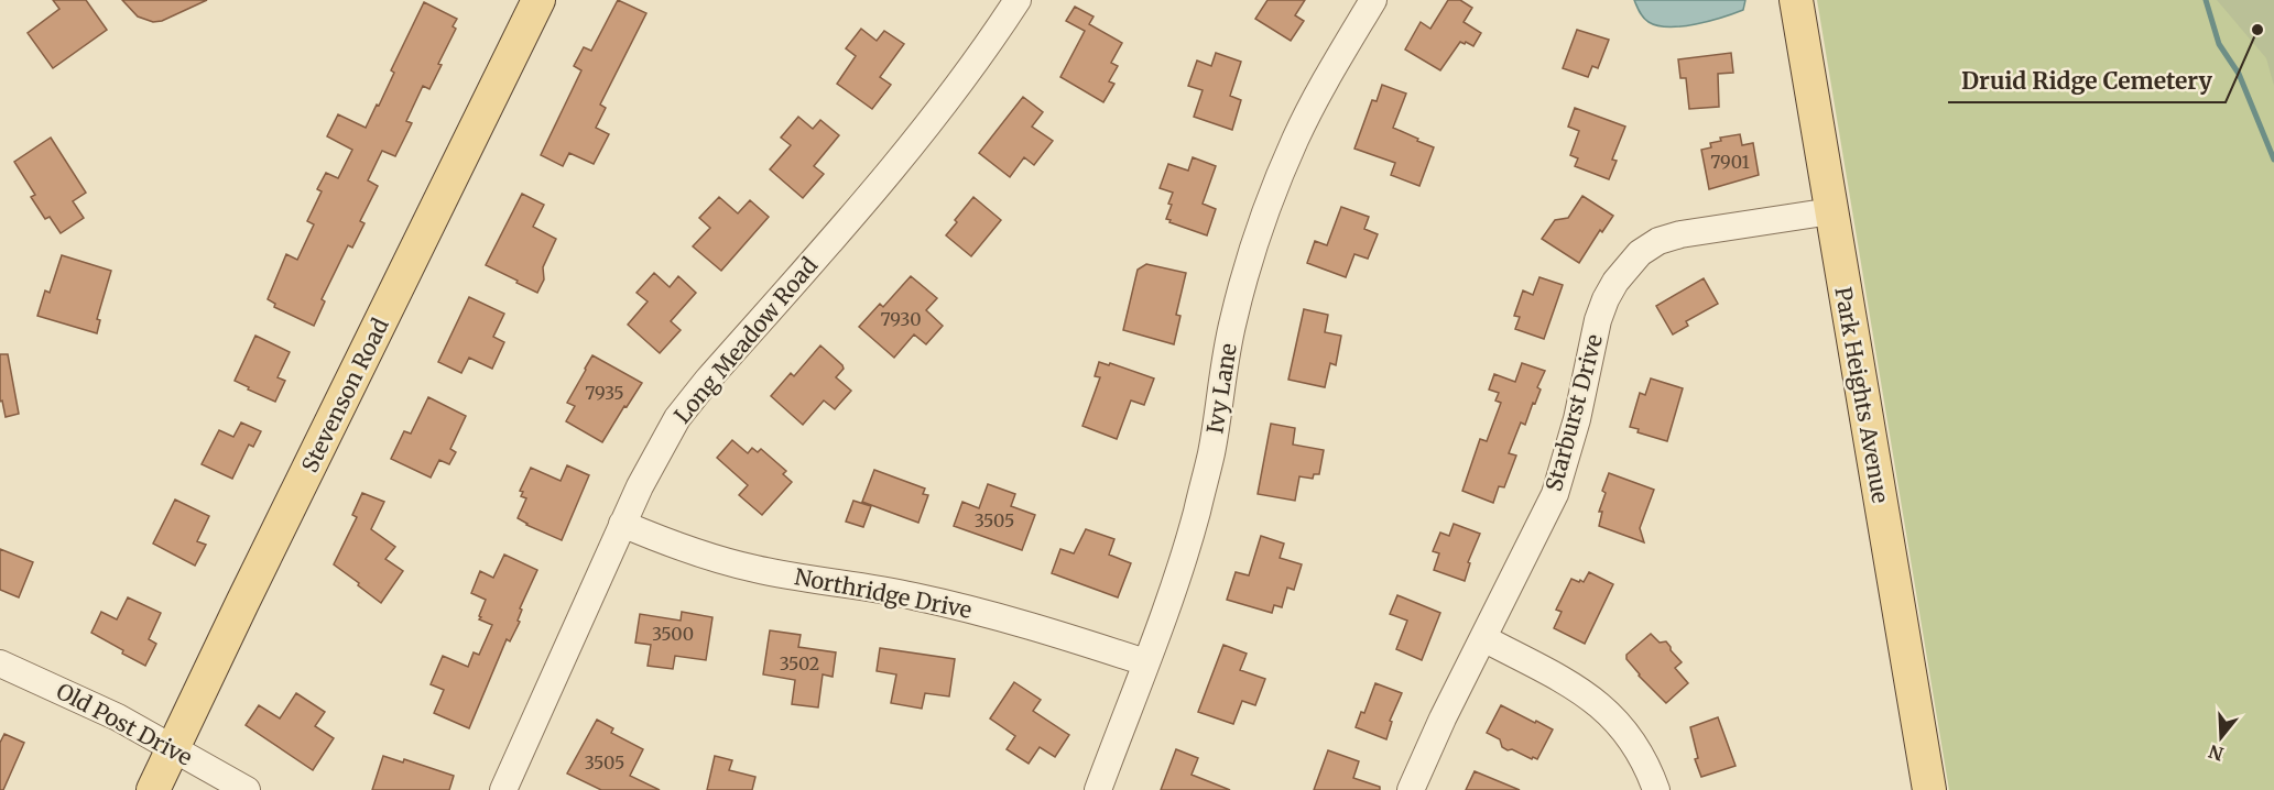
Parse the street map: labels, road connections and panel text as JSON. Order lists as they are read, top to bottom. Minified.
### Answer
{"streets":{"main road":["Stevenson Road","Park Heights Avenue"],"street":["Long Meadow Road","Ivy Lane","Starburst Drive","Northridge Drive","Old Post Drive"]},"crossings":[["Long Meadow Road","Northridge Drive"],["Ivy Lane","Northridge Drive"],["Stevenson Road","Old Post Drive"],["Park Heights Avenue","Starburst Drive"]],"places":["Druid Ridge Cemetery"],"house_numbers":["7901","7930","7935","3505","3500","3502","3505"],"north":"bottom"}
